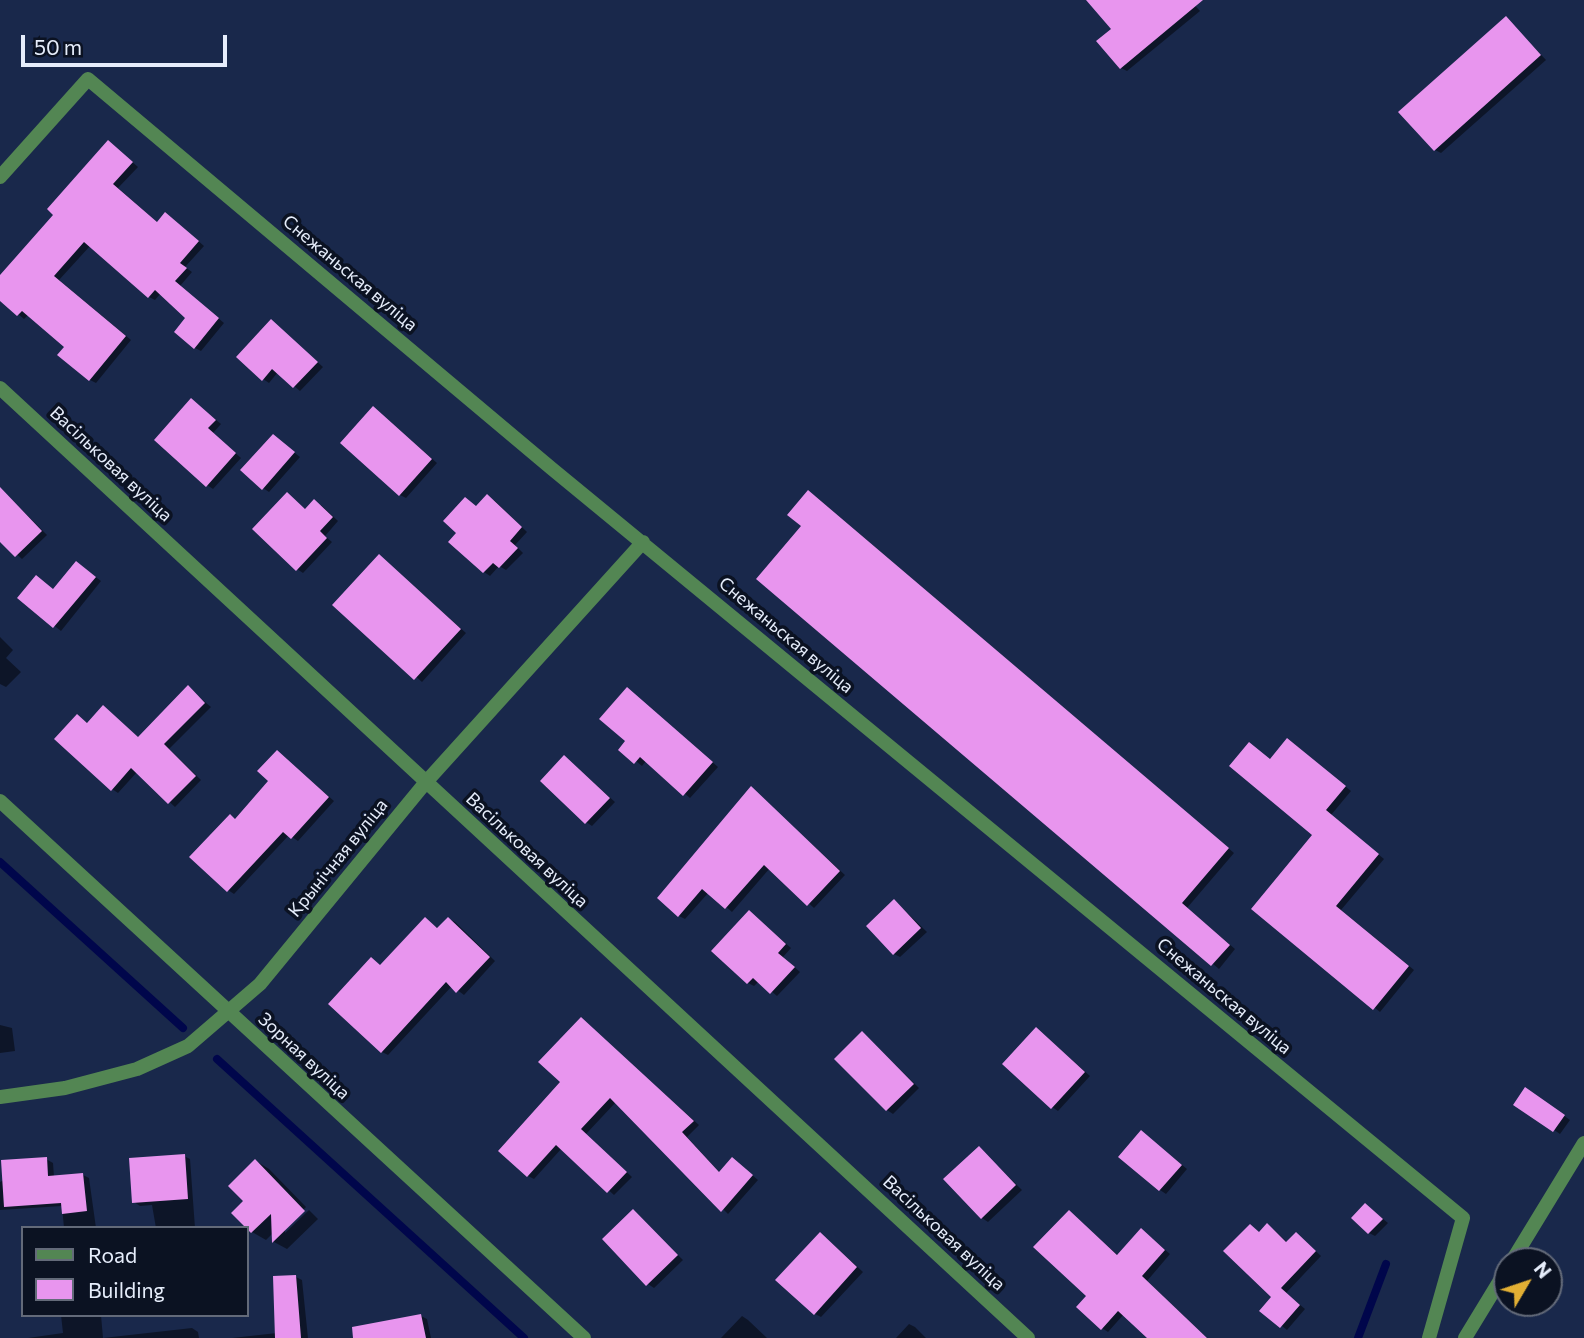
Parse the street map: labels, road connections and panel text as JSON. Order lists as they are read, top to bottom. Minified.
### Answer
{"streets":{"street":["Снежаньская вуліца","Васільковая вуліца","Крынічная вуліца","Зорная вуліца"]},"crossings":[["Снежаньская вуліца","Крынічная вуліца"],["Васільковая вуліца","Крынічная вуліца"],["Крынічная вуліца","Зорная вуліца"]],"legend":["Road","Building"],"scale_bar":"50 m","north":"top right"}
